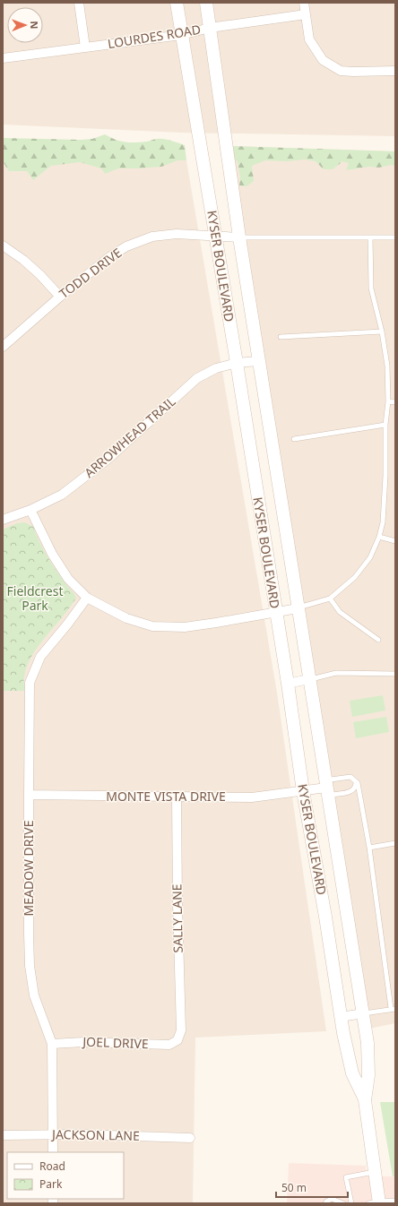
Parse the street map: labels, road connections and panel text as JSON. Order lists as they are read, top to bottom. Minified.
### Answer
{"streets":{"street":["LOURDES ROAD","KYSER BOULEVARD","TODD DRIVE","ARROWHEAD TRAIL","MONTE VISTA DRIVE","MEADOW DRIVE","SALLY LANE","JOEL DRIVE","JACKSON LANE"]},"crossings":[["LOURDES ROAD","KYSER BOULEVARD"],["KYSER BOULEVARD","TODD DRIVE"],["KYSER BOULEVARD","ARROWHEAD TRAIL"],["KYSER BOULEVARD","MONTE VISTA DRIVE"],["MONTE VISTA DRIVE","MEADOW DRIVE"],["MONTE VISTA DRIVE","SALLY LANE"],["MEADOW DRIVE","JOEL DRIVE"],["MEADOW DRIVE","JACKSON LANE"],["SALLY LANE","JOEL DRIVE"]],"parks":["Fieldcrest Park"],"legend":["Road","Park"],"scale_bar":"50 m","north":"right"}
